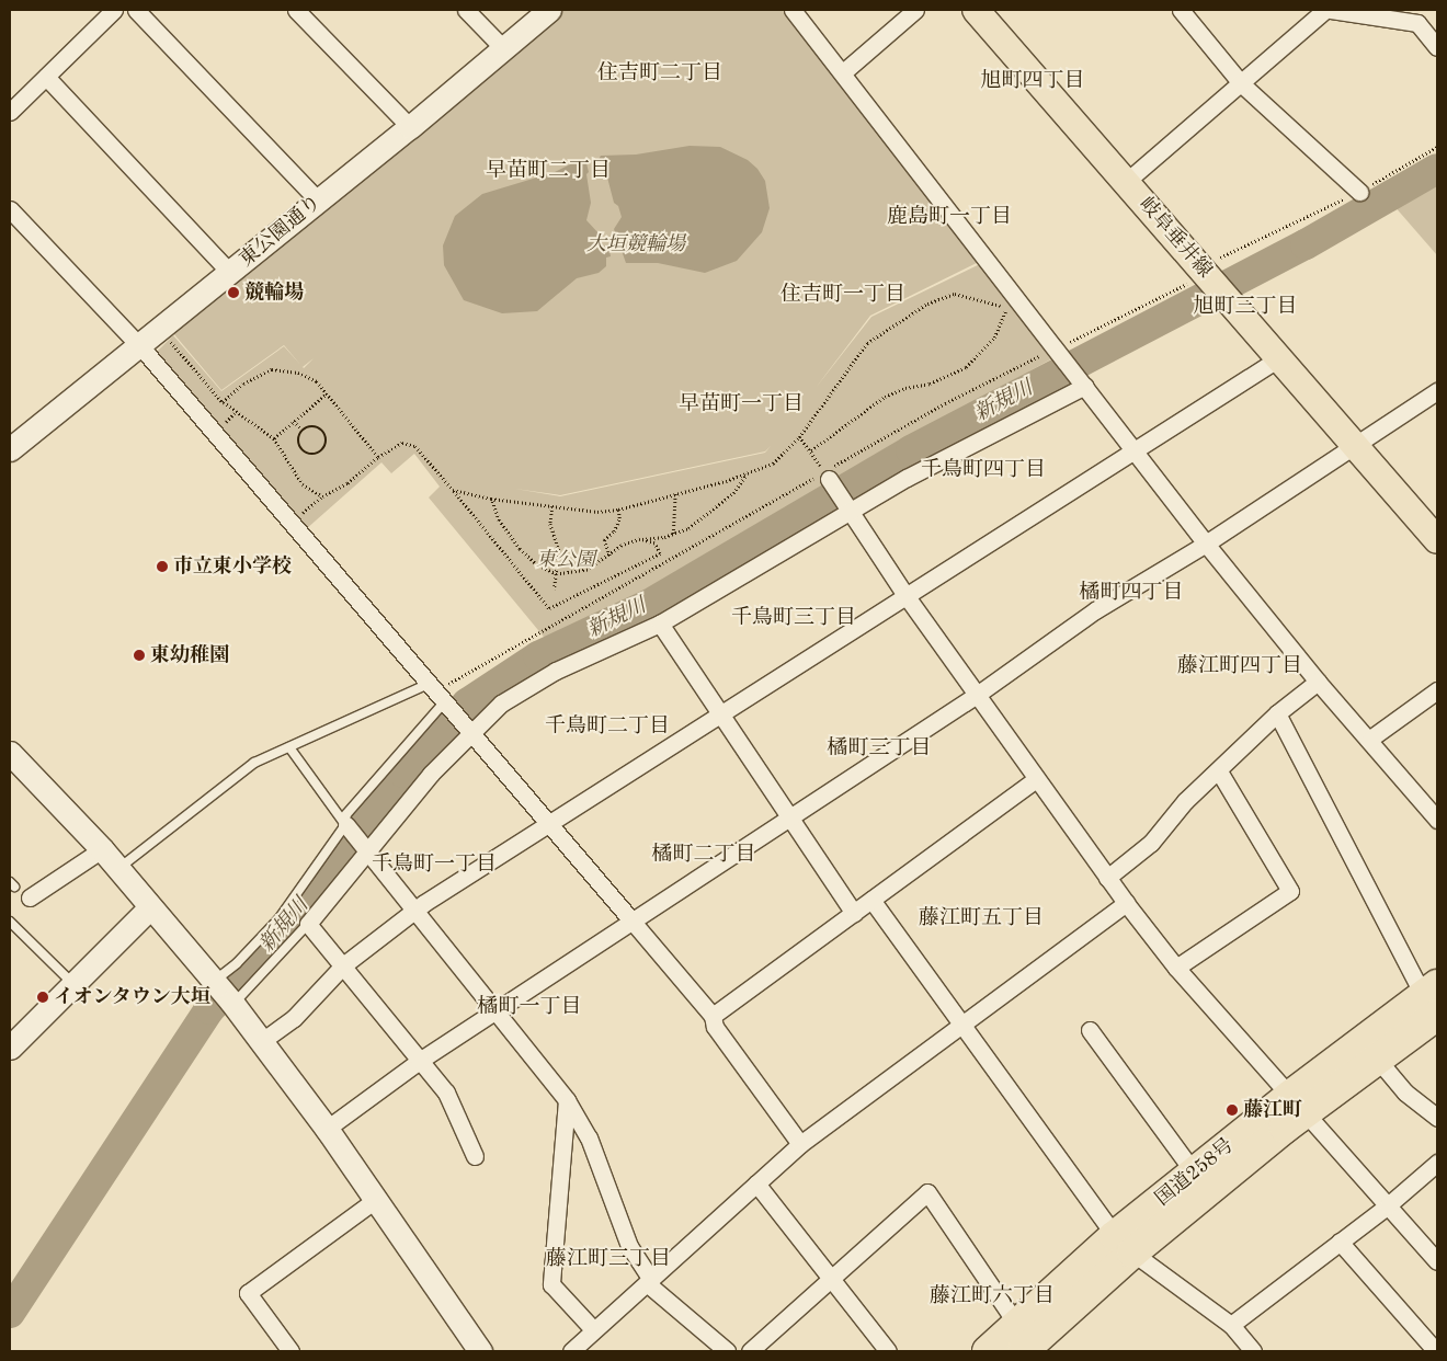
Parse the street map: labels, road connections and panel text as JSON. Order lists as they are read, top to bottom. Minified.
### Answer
{"streets":{"highway":["国道258号"],"main road":["岐阜垂井線"],"street":["東公園通り"]},"districts":["住吉町二丁目","旭町四丁目","早苗町二丁目","鹿島町一丁目","住吉町一丁目","旭町三丁目","早苗町一丁目","千鳥町四丁目","橘町四丁目","千鳥町三丁目","藤江町四丁目","千鳥町二丁目","橘町三丁目","橘町二丁目","千鳥町一丁目","藤江町五丁目","橘町一丁目","藤江町三丁目","藤江町六丁目"],"water":["新規川"],"parks":["大垣競輪場","東公園"],"places":["競輪場","市立東小学校","東幼稚園","イオンタウン大垣","藤江町"]}
